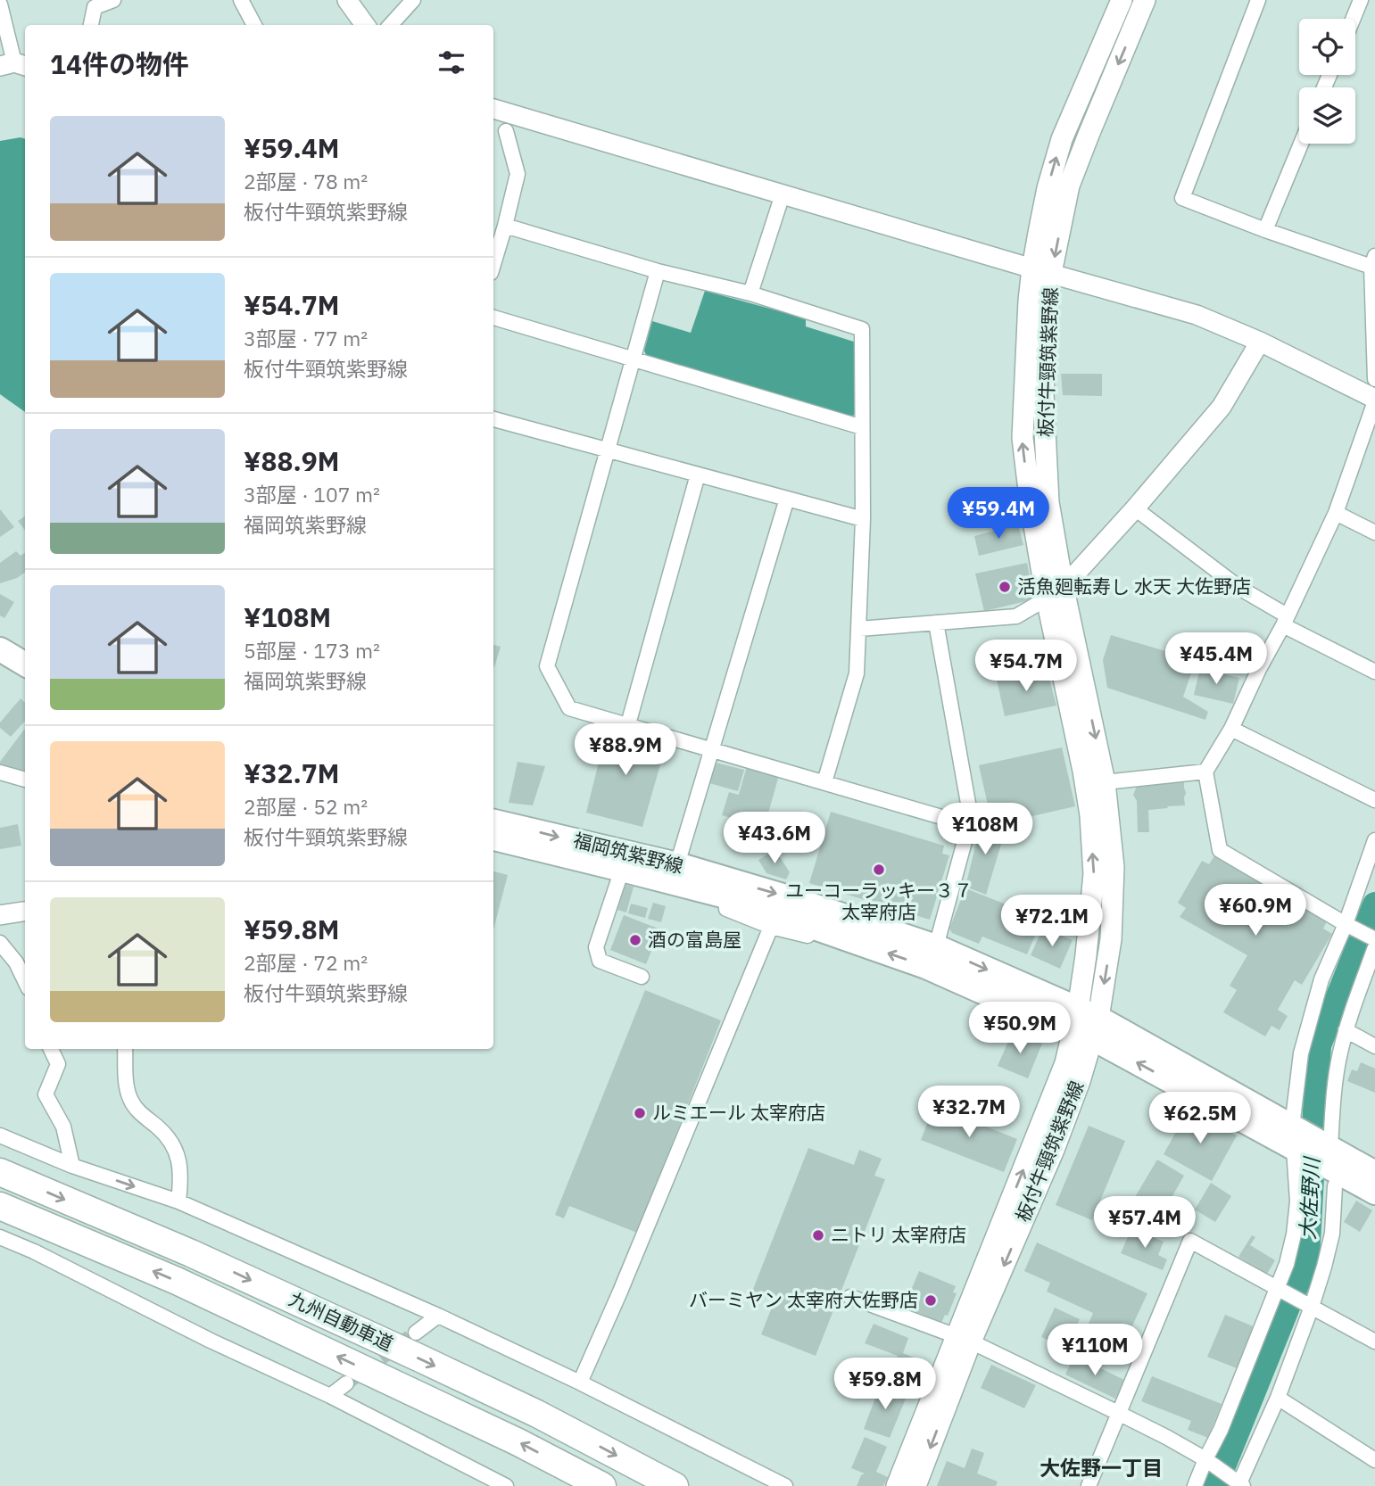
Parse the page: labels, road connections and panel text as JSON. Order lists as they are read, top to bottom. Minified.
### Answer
{"streets":{"highway":["九州自動車道"],"main road":["板付牛頸筑紫野線","福岡筑紫野線"]},"crossings":[["板付牛頸筑紫野線","福岡筑紫野線"]],"districts":["大佐野一丁目"],"water":["大佐野川"],"places":["活魚廻転寿し 水天 大佐野店","ユーコーラッキー３７ 太宰府店","酒の富島屋","ルミエール 太宰府店","ニトリ 太宰府店","バーミヤン 太宰府大佐野店"],"page":{"heading":"14件の物件","list":[{"name":"¥59.4M","note":"2部屋 · 78 m² · 板付牛頸筑紫野線"},{"name":"¥54.7M","note":"3部屋 · 77 m² · 板付牛頸筑紫野線"},{"name":"¥88.9M","note":"3部屋 · 107 m² · 福岡筑紫野線"},{"name":"¥108M","note":"5部屋 · 173 m² · 福岡筑紫野線"},{"name":"¥32.7M","note":"2部屋 · 52 m² · 板付牛頸筑紫野線"},{"name":"¥59.8M","note":"2部屋 · 72 m² · 板付牛頸筑紫野線"}],"price":["¥59.4M","¥45.4M","¥54.7M","¥88.9M","¥108M","¥43.6M","¥60.9M","¥72.1M","¥50.9M","¥32.7M","¥62.5M","¥57.4M","¥110M","¥59.8M"]}}
